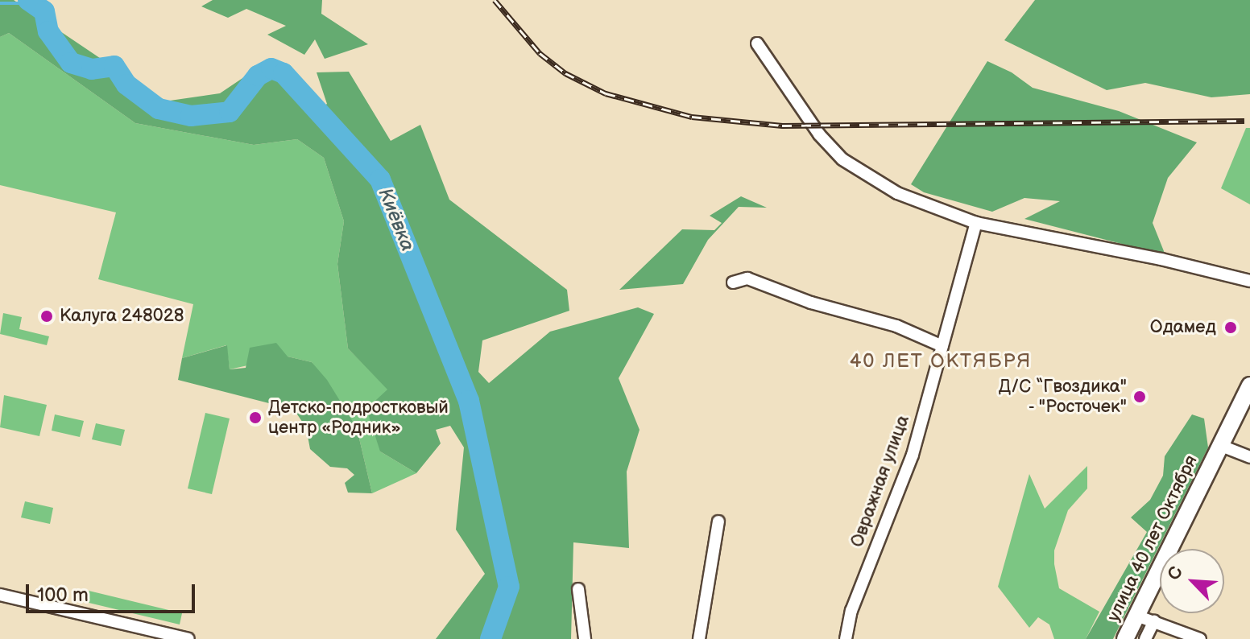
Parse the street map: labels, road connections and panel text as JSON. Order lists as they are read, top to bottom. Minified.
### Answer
{"streets":{"main road":["улица 40 лет Октября"],"street":["Овражная улица"]},"districts":["40 ЛЕТ ОКТЯБРЯ"],"water":["Киёвка"],"places":["Калуга 248028","Одамед","Д/С “Гвоздика\" - \"Росточек\"","Детско-подростковый центр «Родник»"],"scale_bar":"100 m","north":"top left"}
